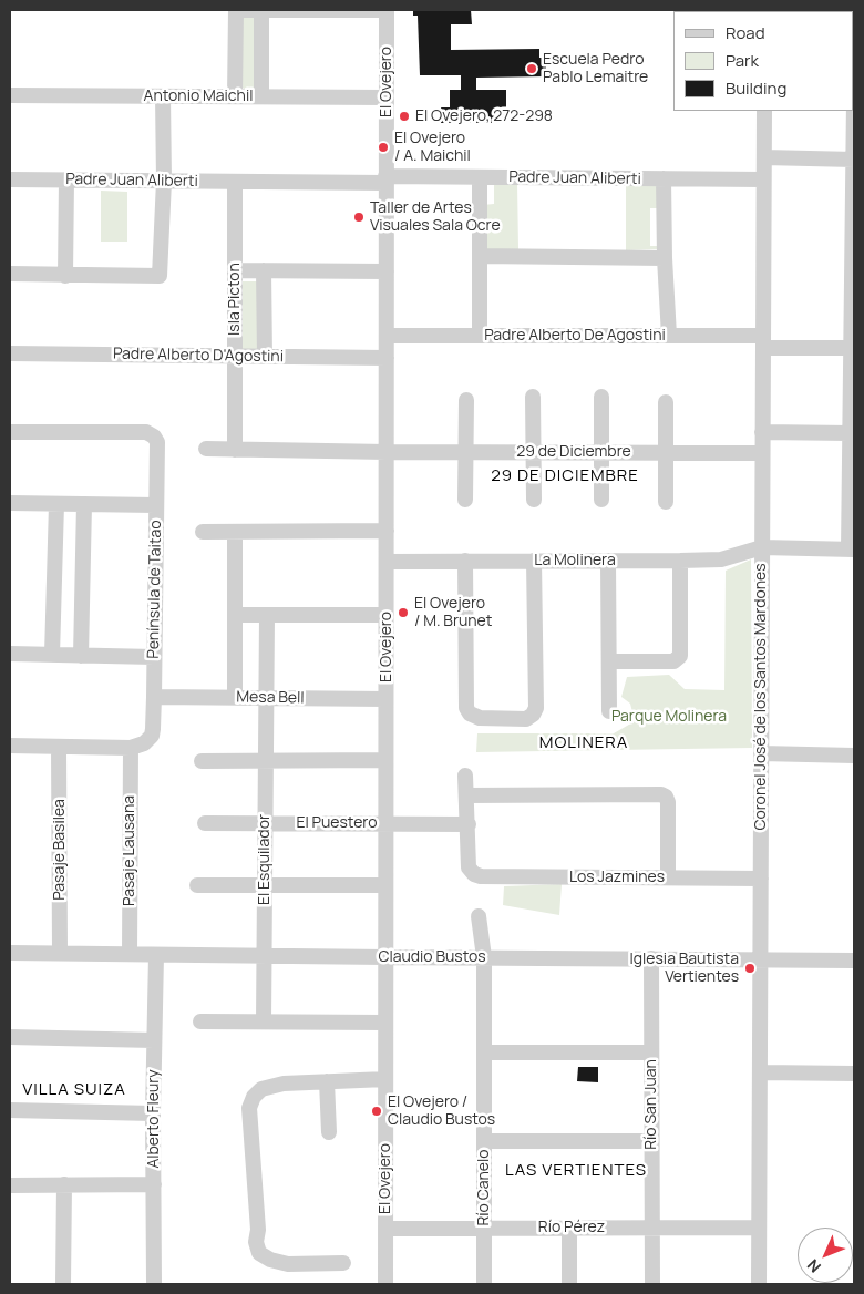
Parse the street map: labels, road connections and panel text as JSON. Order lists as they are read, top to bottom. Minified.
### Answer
{"streets":{"street":["El Ovejero","Antonio Maichil","Padre Juan Aliberti","Isla Picton","Padre Alberto De Agostini","Padre Alberto D'Agostini","29 de Diciembre","La Molinera","Península de Taitao","Coronel José de los Santos Mardones","Mesa Bell","El Puestero","Pasaje Basilea","Pasaje Lausana","El Esquilador","Los Jazmines","Claudio Bustos","Río San Juan","Alberto Fleury","Río Canelo","Río Pérez"]},"crossings":[["El Ovejero","Antonio Maichil"],["El Ovejero","Padre Juan Aliberti"],["El Ovejero","Padre Alberto De Agostini"],["El Ovejero","Padre Alberto D'Agostini"],["El Ovejero","29 de Diciembre"],["El Ovejero","La Molinera"],["El Ovejero","Mesa Bell"],["El Ovejero","El Puestero"],["El Ovejero","Claudio Bustos"],["El Ovejero","Río Pérez"],["Padre Juan Aliberti","Isla Picton"],["Padre Juan Aliberti","Coronel José de los Santos Mardones"],["Isla Picton","Padre Alberto D'Agostini"],["Isla Picton","29 de Diciembre"],["Padre Alberto De Agostini","Coronel José de los Santos Mardones"],["29 de Diciembre","Coronel José de los Santos Mardones"],["La Molinera","Coronel José de los Santos Mardones"],["Península de Taitao","Mesa Bell"],["Península de Taitao","Pasaje Lausana"],["Coronel José de los Santos Mardones","Los Jazmines"],["Coronel José de los Santos Mardones","Claudio Bustos"],["Coronel José de los Santos Mardones","Río Pérez"],["Mesa Bell","El Esquilador"],["El Puestero","El Esquilador"],["El Puestero","Los Jazmines"],["Pasaje Basilea","Claudio Bustos"],["Pasaje Lausana","Claudio Bustos"],["El Esquilador","Claudio Bustos"],["Claudio Bustos","Río San Juan"],["Claudio Bustos","Alberto Fleury"],["Claudio Bustos","Río Canelo"],["Río San Juan","Río Pérez"],["Río Canelo","Río Pérez"]],"districts":["29 DE DICIEMBRE","MOLINERA","VILLA SUIZA","LAS VERTIENTES"],"parks":["Parque Molinera"],"places":["Escuela Pedro Pablo Lemaitre","El Ovejero, 272-298","El Ovejero / A. Maichil","Taller de Artes Visuales Sala Ocre","El Ovejero / M. Brunet","Iglesia Bautista Vertientes","El Ovejero / Claudio Bustos"],"legend":["Road","Park","Building"],"north":"bottom left"}
